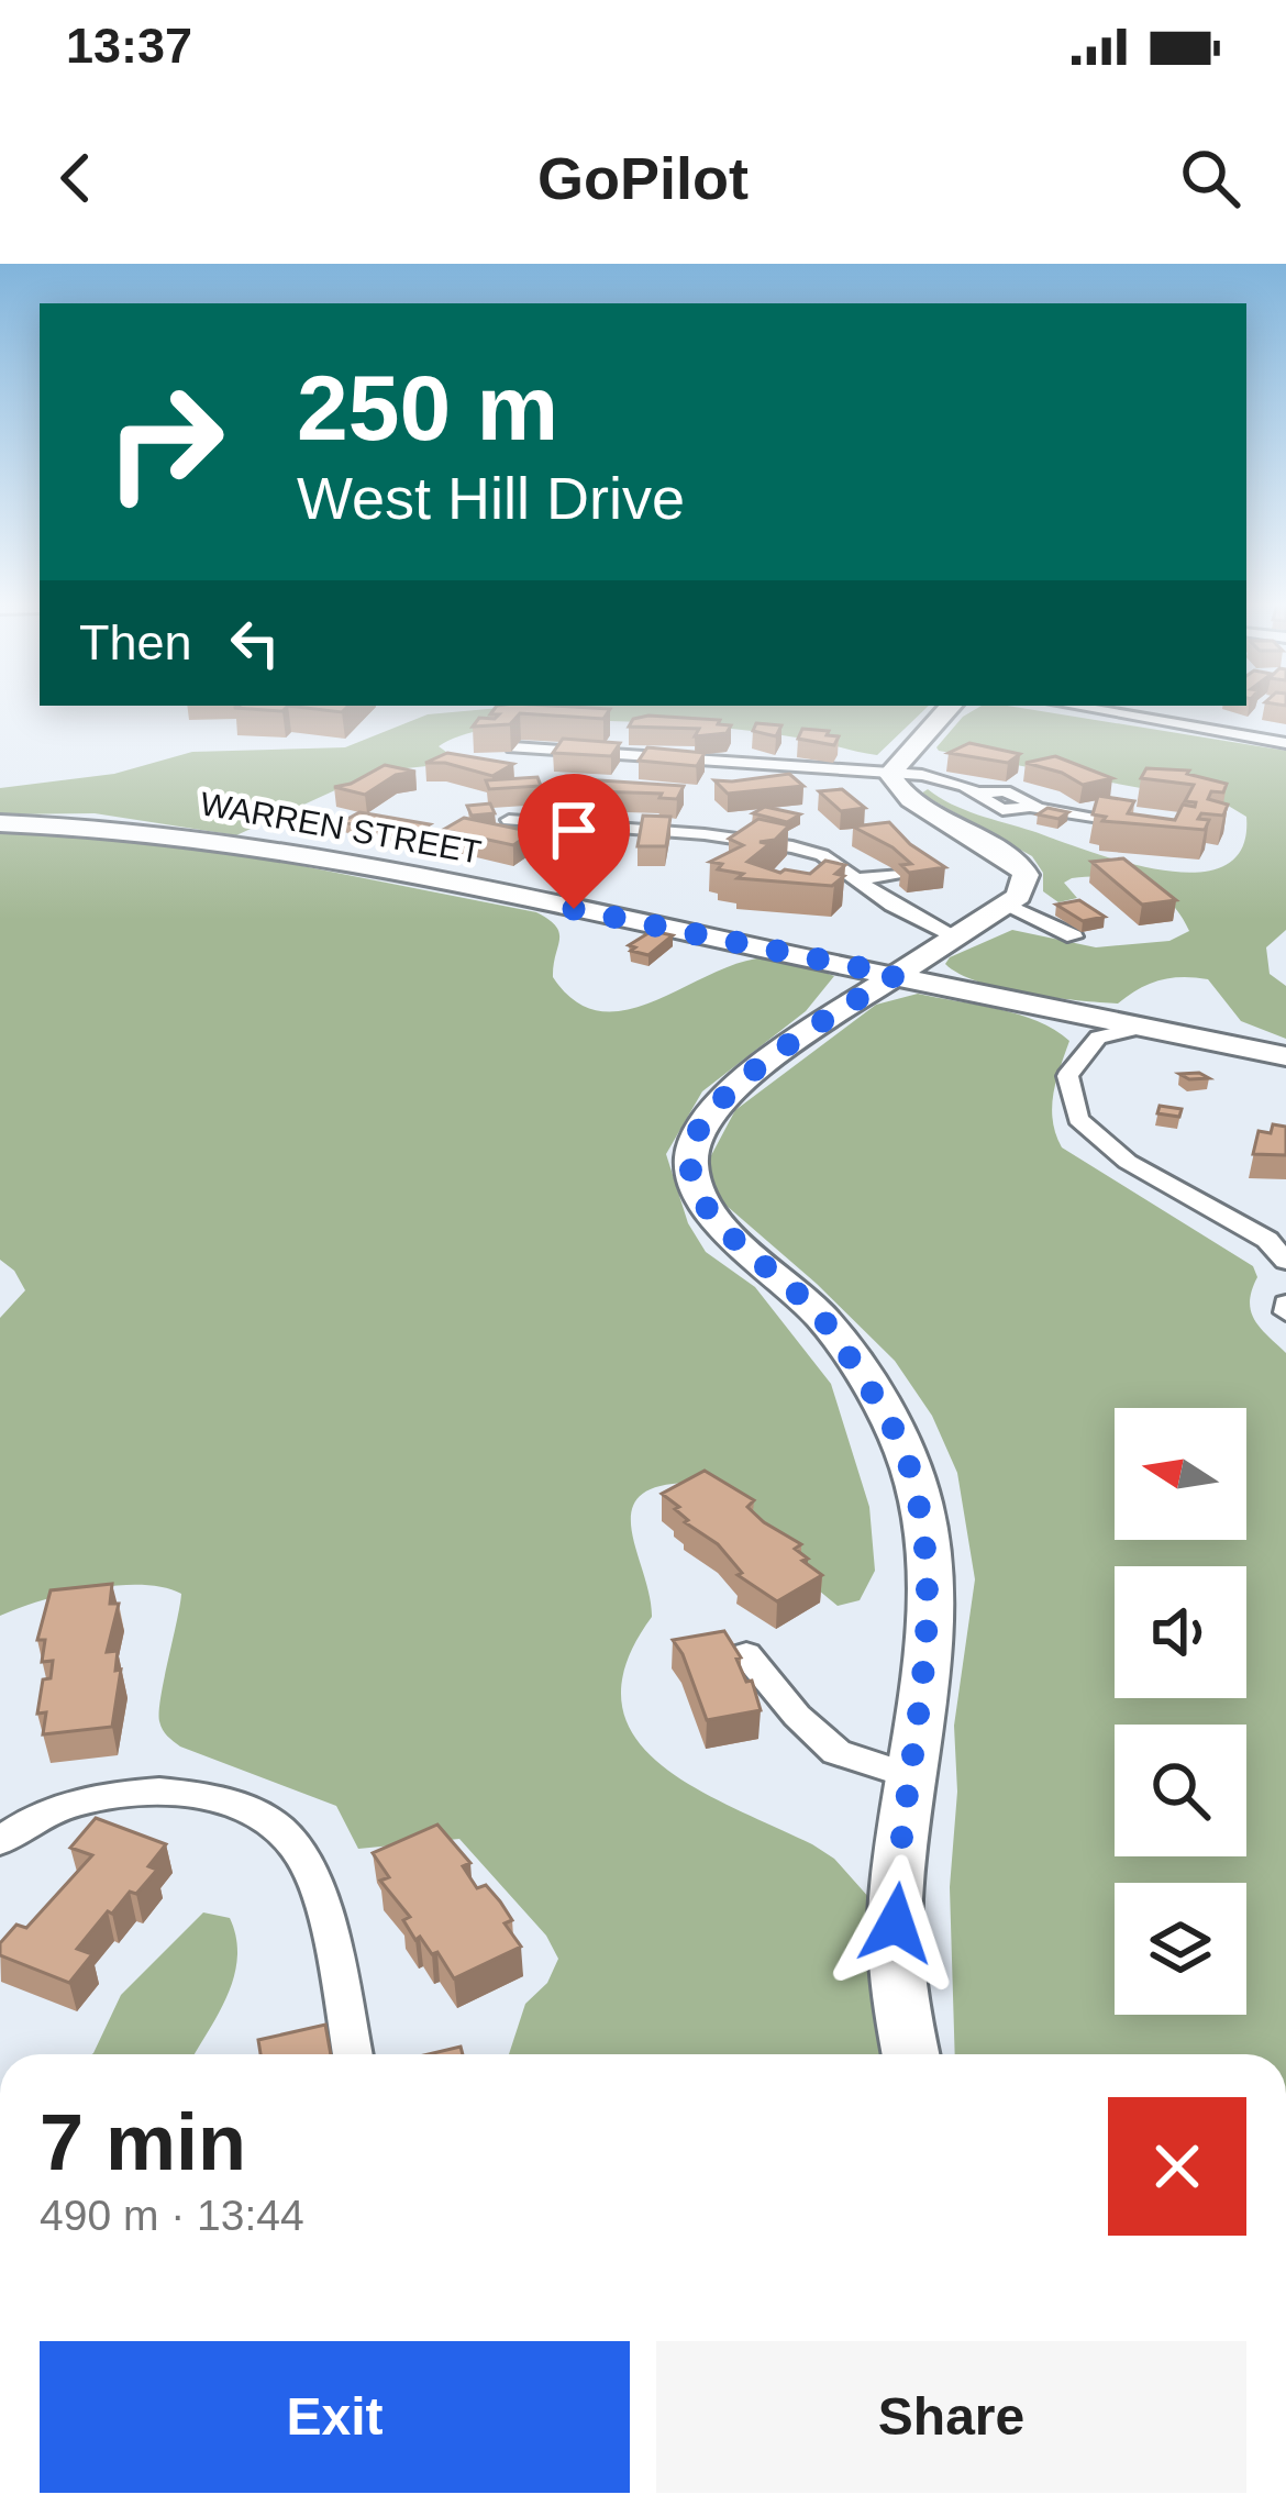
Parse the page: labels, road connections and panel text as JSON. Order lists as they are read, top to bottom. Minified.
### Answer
{"streets":{"street":["WARREN STREET"]},"north":"left","page":{"status":"13:37","header":"GoPilot","turn":["250 m","West Hill Drive"],"then":"Then","heading":["7 min","490 m · 13:44"],"buttons":["Exit","Share"]}}
